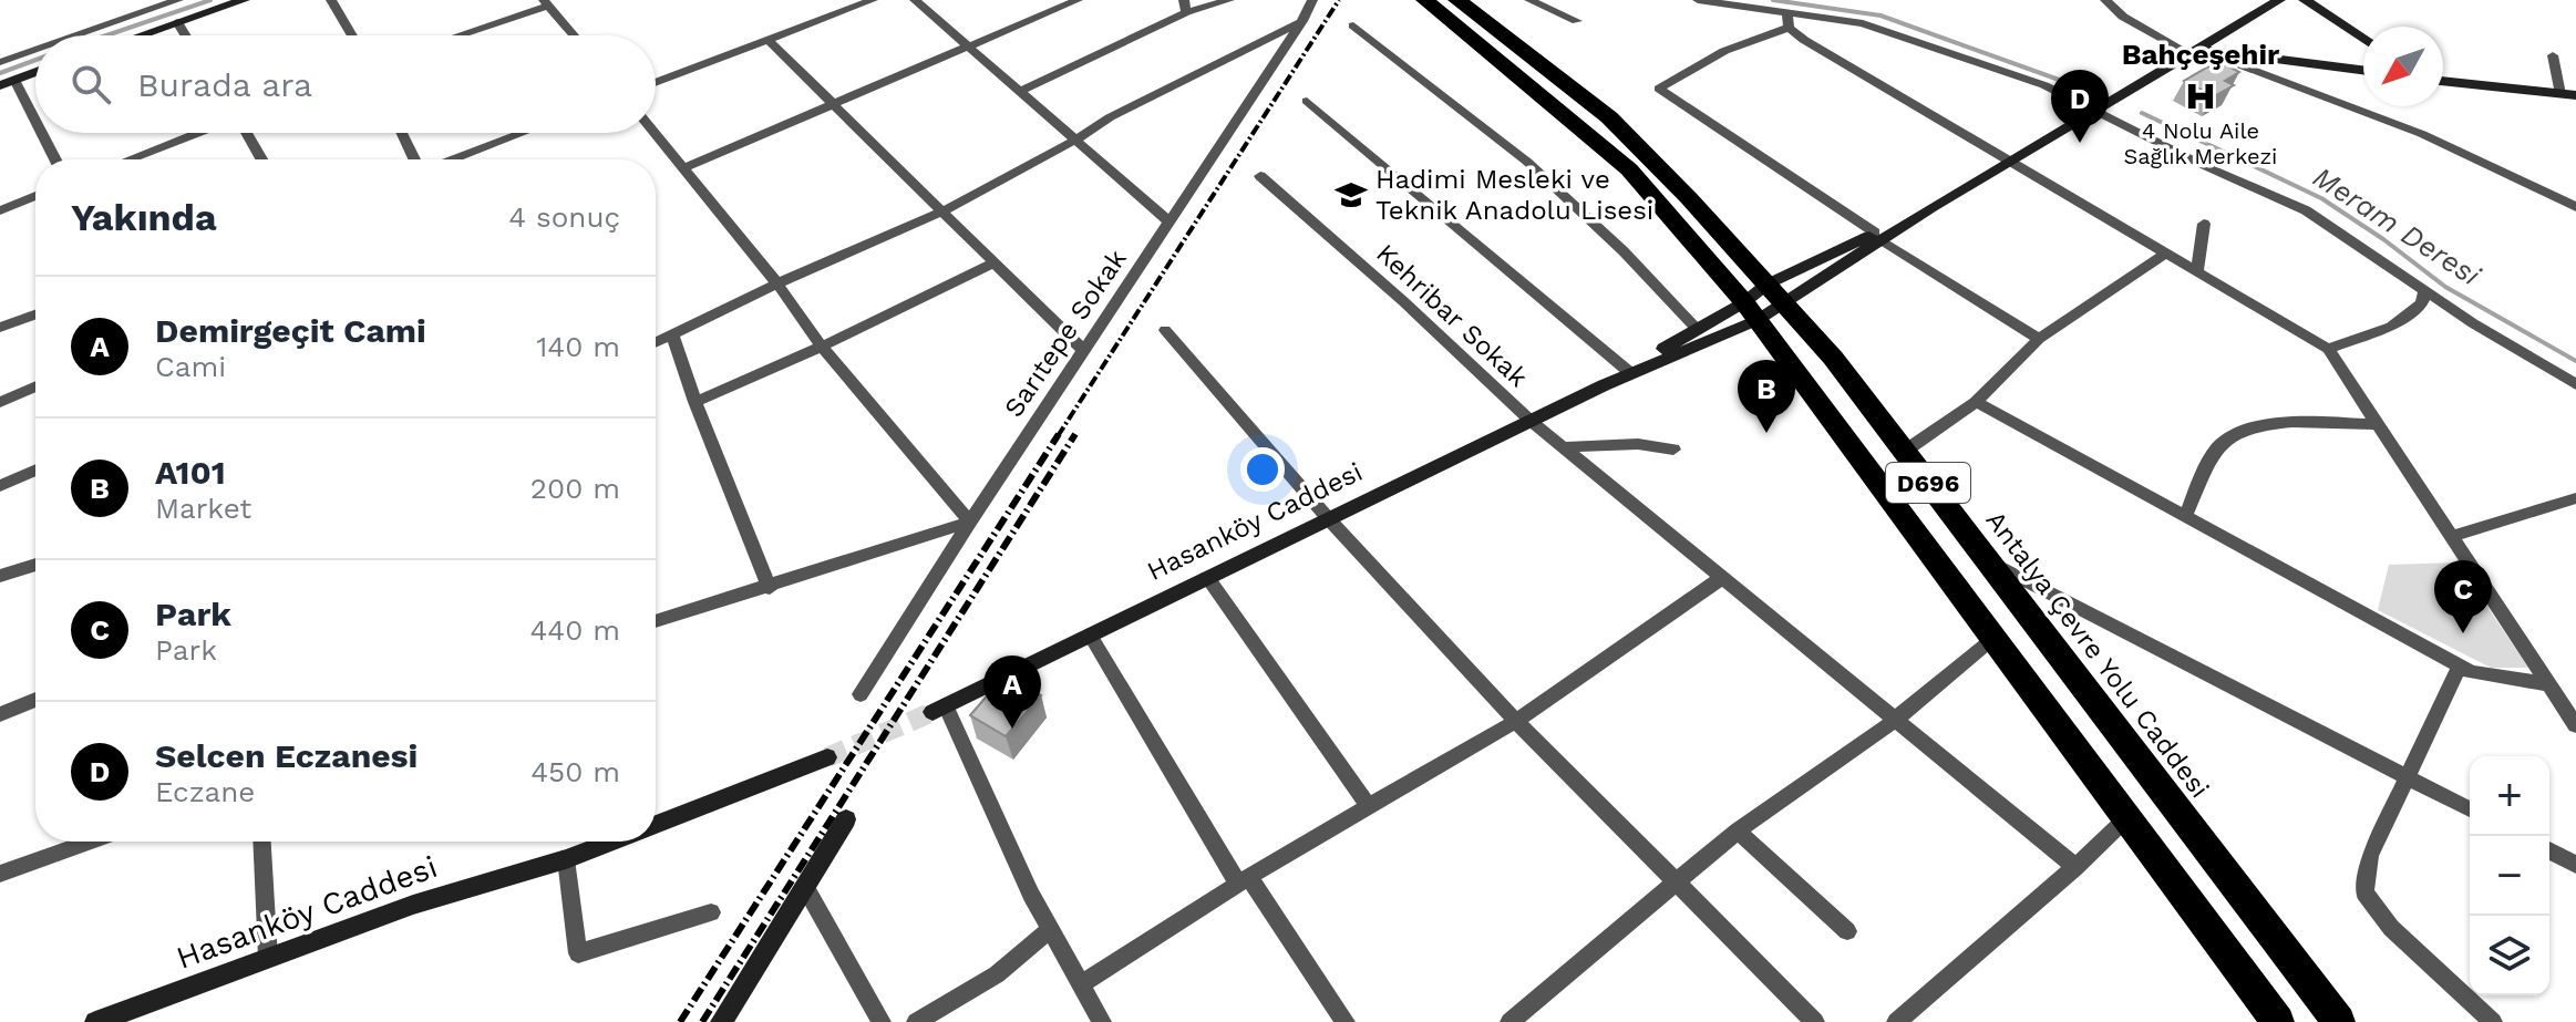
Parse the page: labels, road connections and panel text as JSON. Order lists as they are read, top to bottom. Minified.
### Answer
{"streets":{"highway":["D696","Antalya Çevre Yolu Caddesi"],"street":["Kehribar Sokak","Sarıtepe Sokak","Hasanköy Caddesi"]},"crossings":[["Kehribar Sokak","Hasanköy Caddesi"]],"districts":["Bahçeşehir"],"water":["Meram Deresi"],"places":{"hospital":["4 Nolu Aile Sağlık Merkezi"],"school or university":["Hadimi Mesleki ve Teknik Anadolu Lisesi"]},"north":"bottom left","page":{"search":"Burada ara","pins":["D","B","C","A"],"heading":["Yakında","4 sonuç"],"list":[{"mark":"A","name":"Demirgeçit Cami","note":"Cami","value":"140 m"},{"mark":"B","name":"A101","note":"Market","value":"200 m"},{"mark":"C","name":"Park","note":"Park","value":"440 m"},{"mark":"D","name":"Selcen Eczanesi","note":"Eczane","value":"450 m"}],"map_buttons":["+","−"]}}
